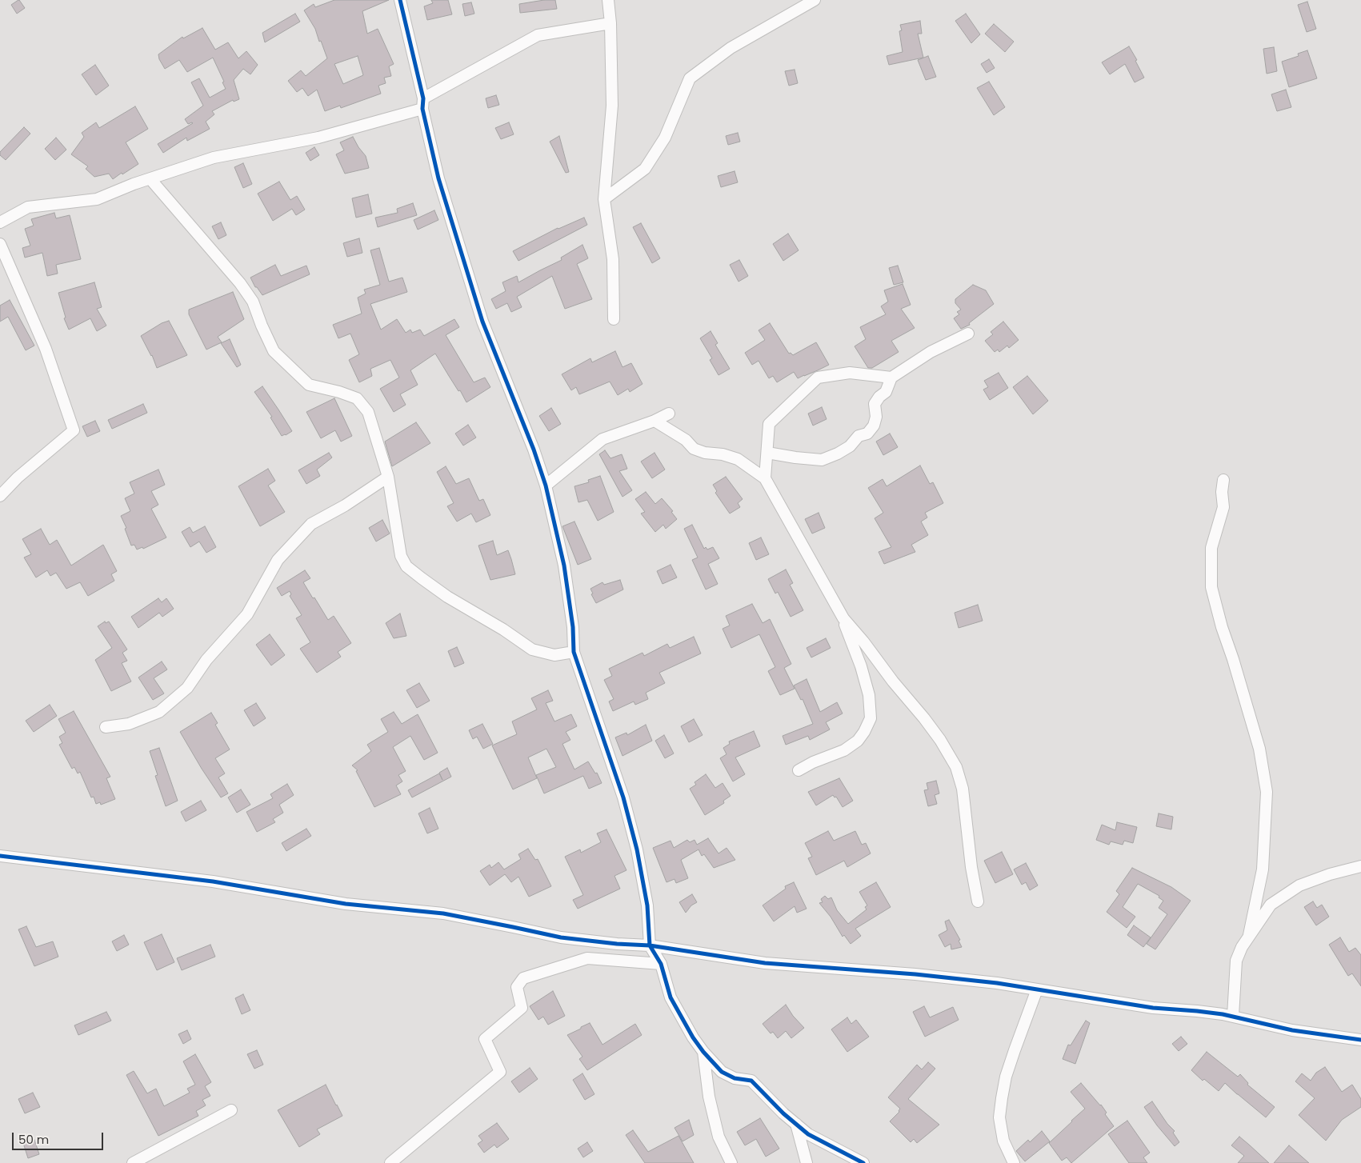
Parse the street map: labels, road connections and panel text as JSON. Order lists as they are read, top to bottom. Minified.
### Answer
{"scale_bar":"50 m"}
